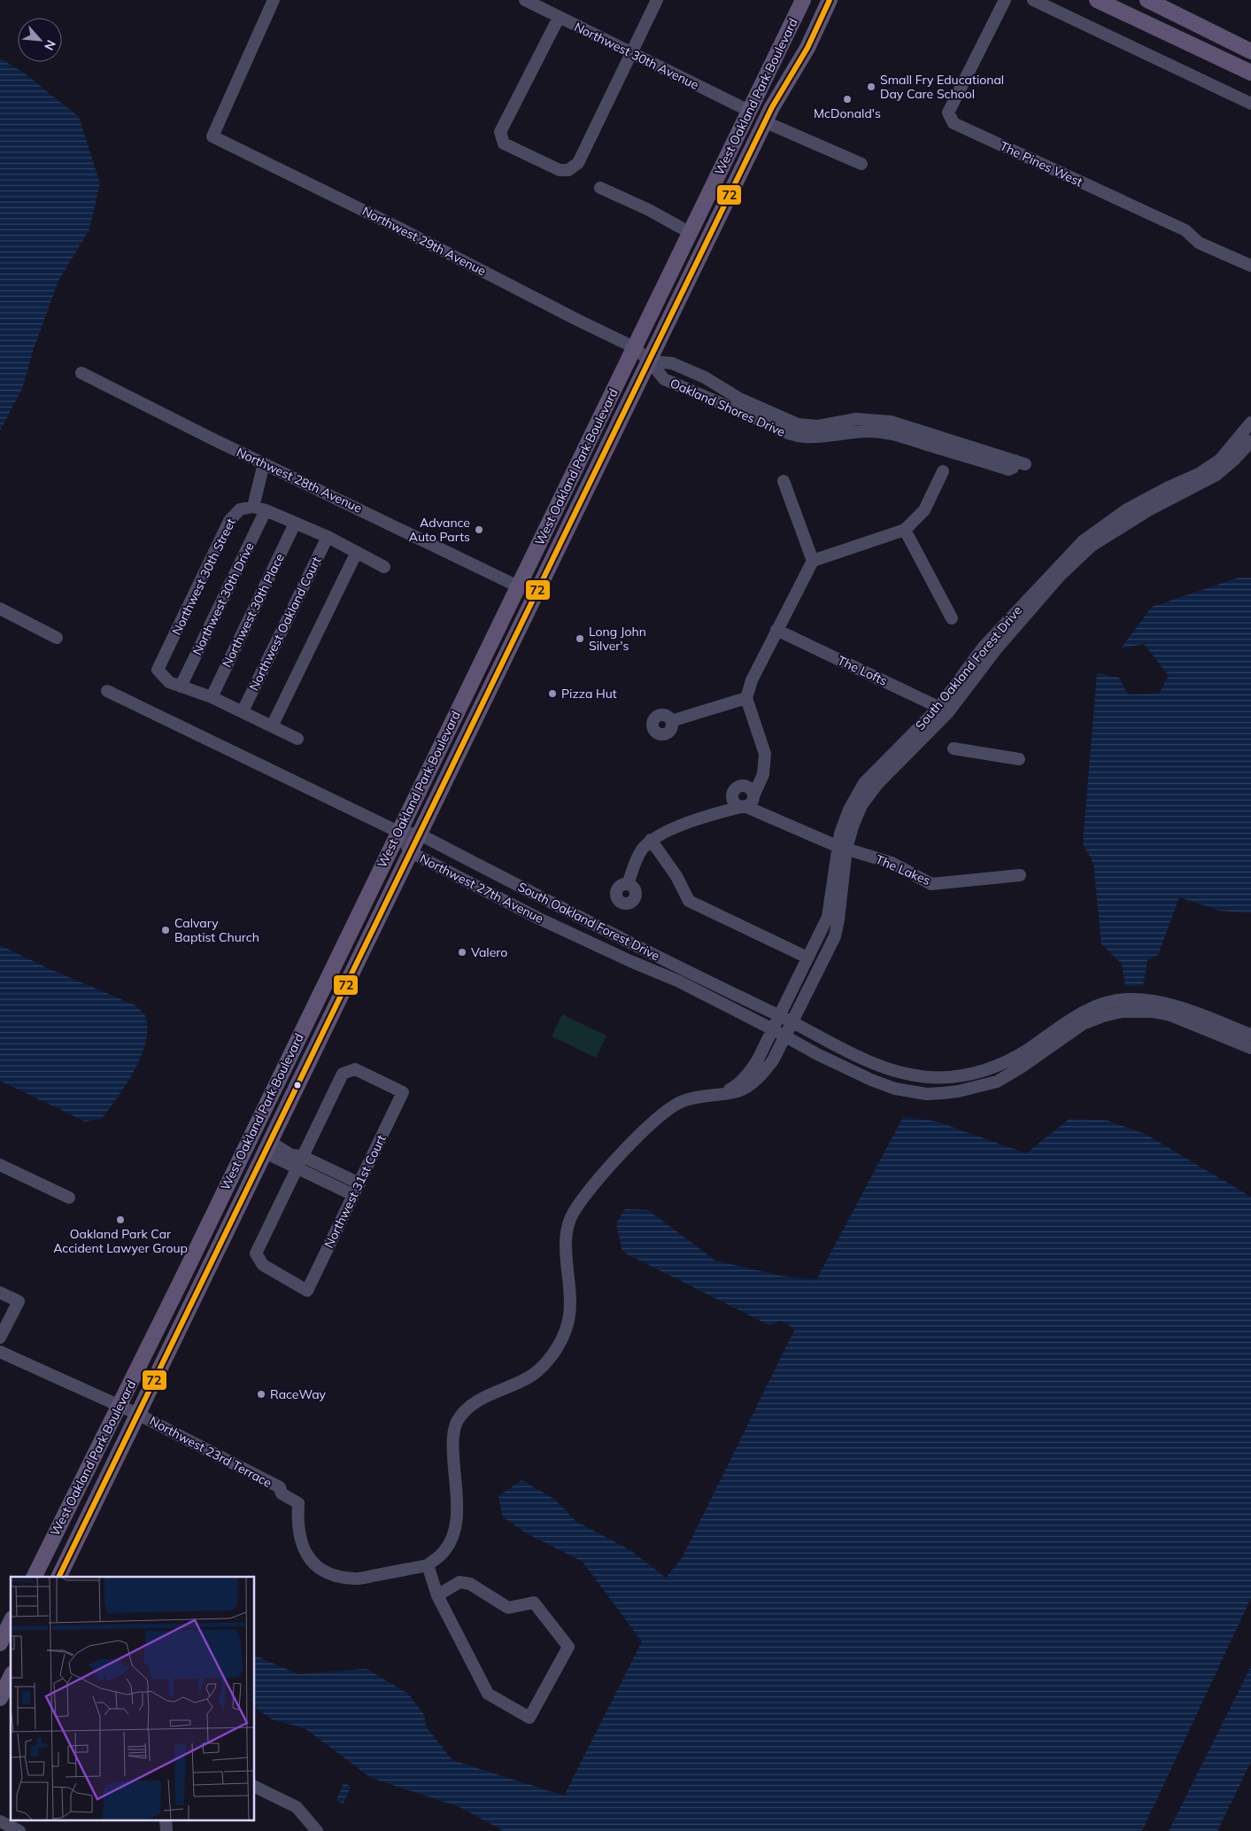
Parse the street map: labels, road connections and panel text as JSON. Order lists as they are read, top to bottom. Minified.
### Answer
{"streets":{"main road":["West Oakland Park Boulevard"],"street":["Northwest 30th Avenue","The Pines West","Northwest 29th Avenue","Oakland Shores Drive","Northwest 28th Avenue","Northwest 30th Street","Northwest 30th Drive","Northwest 30th Place","Northwest Oakland Court","South Oakland Forest Drive","The Lofts","The Lakes","Northwest 27th Avenue","Northwest 31st Court","Northwest 23rd Terrace"]},"crossings":[["Northwest 30th Avenue","West Oakland Park Boulevard"],["West Oakland Park Boulevard","Northwest 29th Avenue"],["West Oakland Park Boulevard","Oakland Shores Drive"],["West Oakland Park Boulevard","Northwest 28th Avenue"],["West Oakland Park Boulevard","South Oakland Forest Drive"],["West Oakland Park Boulevard","Northwest 27th Avenue"],["West Oakland Park Boulevard","Northwest 23rd Terrace"],["Northwest 29th Avenue","Oakland Shores Drive"],["Northwest 30th Street","Northwest 30th Drive"],["South Oakland Forest Drive","The Lofts"],["South Oakland Forest Drive","The Lakes"],["South Oakland Forest Drive","Northwest 27th Avenue"],["South Oakland Forest Drive","Northwest 23rd Terrace"]],"places":["Small Fry Educational Day Care School","McDonald's","Advance Auto Parts","Long John Silver's","Pizza Hut","Calvary Baptist Church","Valero","Oakland Park Car Accident Lawyer Group","RaceWay"],"lines":["transit line 72"],"north":"bottom right"}
